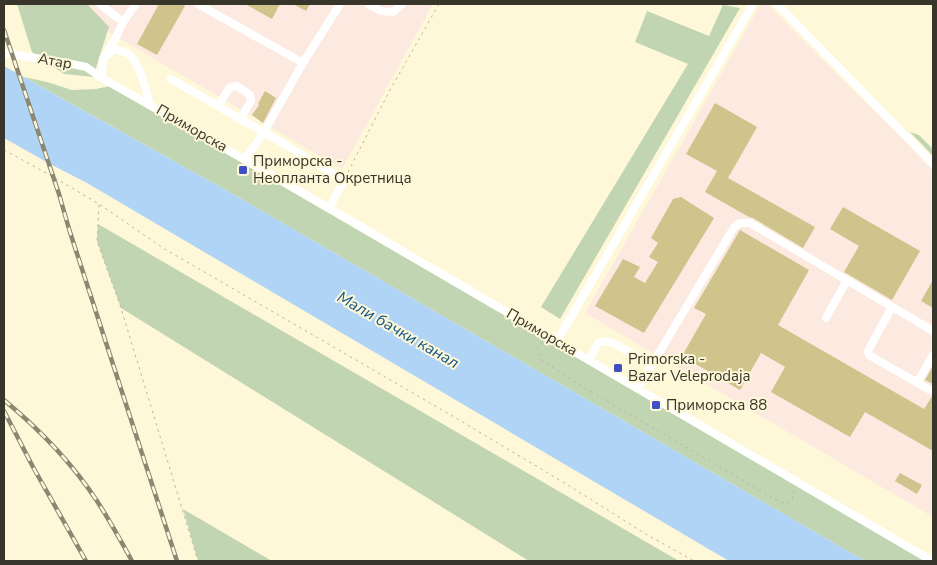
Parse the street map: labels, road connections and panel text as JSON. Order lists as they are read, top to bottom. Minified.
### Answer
{"streets":{"street":["Атар","Приморска"]},"crossings":[["Атар","Приморска"]],"water":["Мали бачки канал"],"places":{"transit":["Приморска - Неопланта Окретница","Primorska - Bazar Veleprodaja","Приморска 88"]}}
